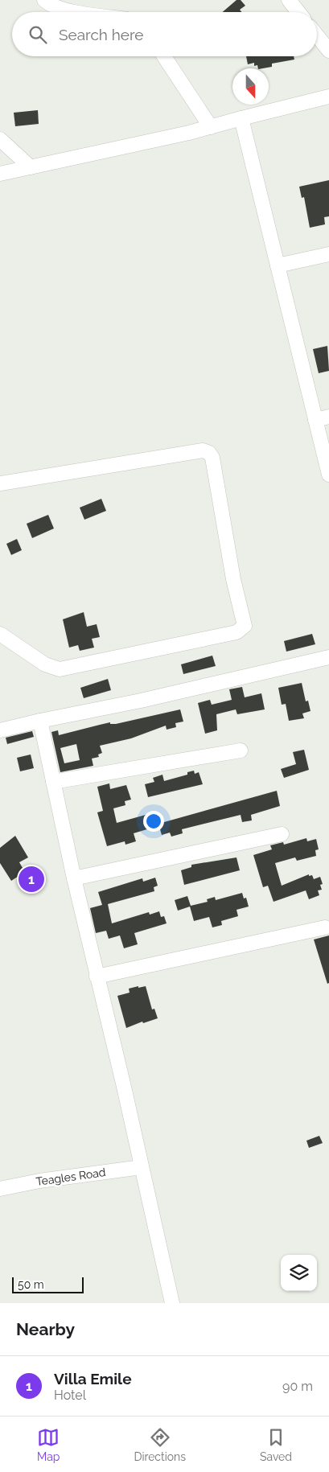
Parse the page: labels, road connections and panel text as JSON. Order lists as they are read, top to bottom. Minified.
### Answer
{"streets":{"street":["Teagles Road"]},"scale_bar":"50 m","north":"bottom","page":{"search":"Search here","pins":"1","scale":"50 m","heading":"Nearby","list":[{"mark":"1","name":"Villa Emile","note":"Hotel","value":"90 m"}],"nav":["Map","Directions","Saved"]}}
